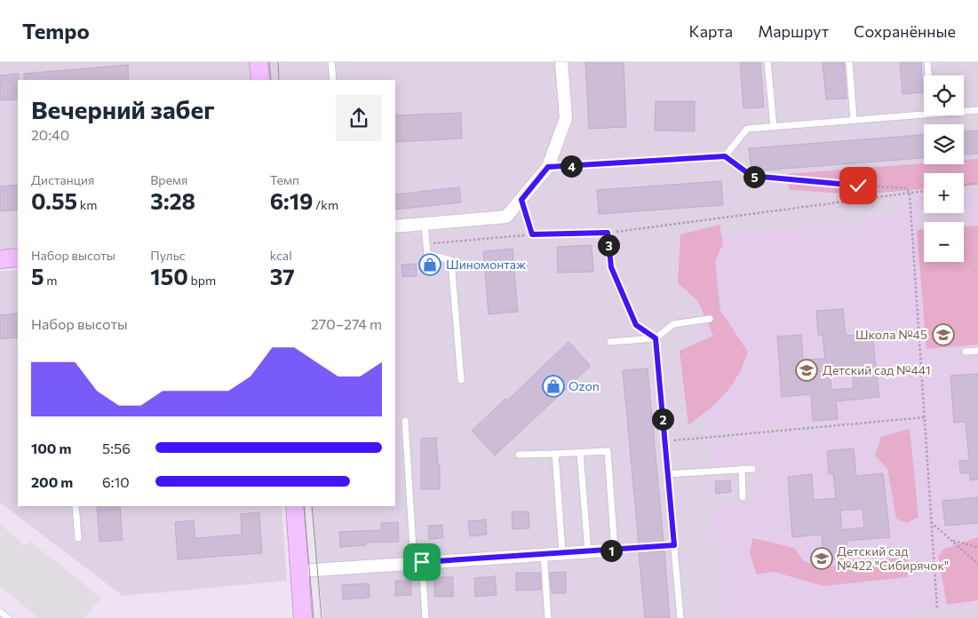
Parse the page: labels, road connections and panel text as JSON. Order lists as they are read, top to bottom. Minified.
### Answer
{"places":{"shop":["Шиномонтаж","Ozon"],"school or university":["Школа №45","Детский сад №441","Детский сад №422 \"Сибирячок\""]},"page":{"header":"Tempo","nav":["Карта","Маршрут","Сохранённые"],"map_buttons":["+","−"],"heading":["Вечерний забег","20:40"],"pins":["4","5","3","2","1"],"stats":[["Дистанция","0.55 km"],["Время","3:28"],["Темп","6:19 /km"],["Набор высоты","5 m"],["Пульс","150 bpm"],["kcal","37"]],"chart":["Набор высоты","270–274 m"],"list":[{"name":"100 m","note":"5:56"},{"name":"200 m","note":"6:10"}]}}
